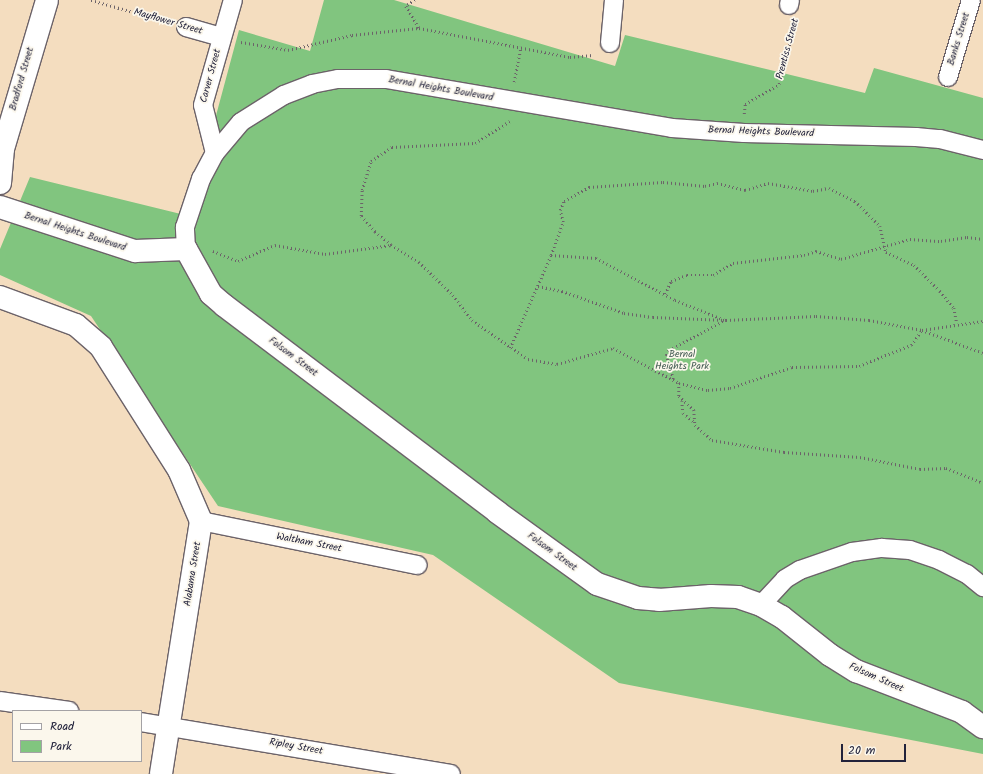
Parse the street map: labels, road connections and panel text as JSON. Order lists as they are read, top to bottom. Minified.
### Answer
{"streets":{"street":["Mayflower Street","Banks Street","Carver Street","Bradford Street","Bernal Heights Boulevard","Folsom Street","Waltham Street","Alabama Street","Ripley Street"],"path":["Prentiss Street"]},"crossings":[["Mayflower Street","Carver Street"],["Prentiss Street","Bernal Heights Boulevard"],["Carver Street","Bernal Heights Boulevard"],["Bernal Heights Boulevard","Folsom Street"],["Waltham Street","Alabama Street"],["Alabama Street","Ripley Street"]],"parks":["Bernal Heights Park"],"legend":["Road","Park"],"scale_bar":"20 m"}
